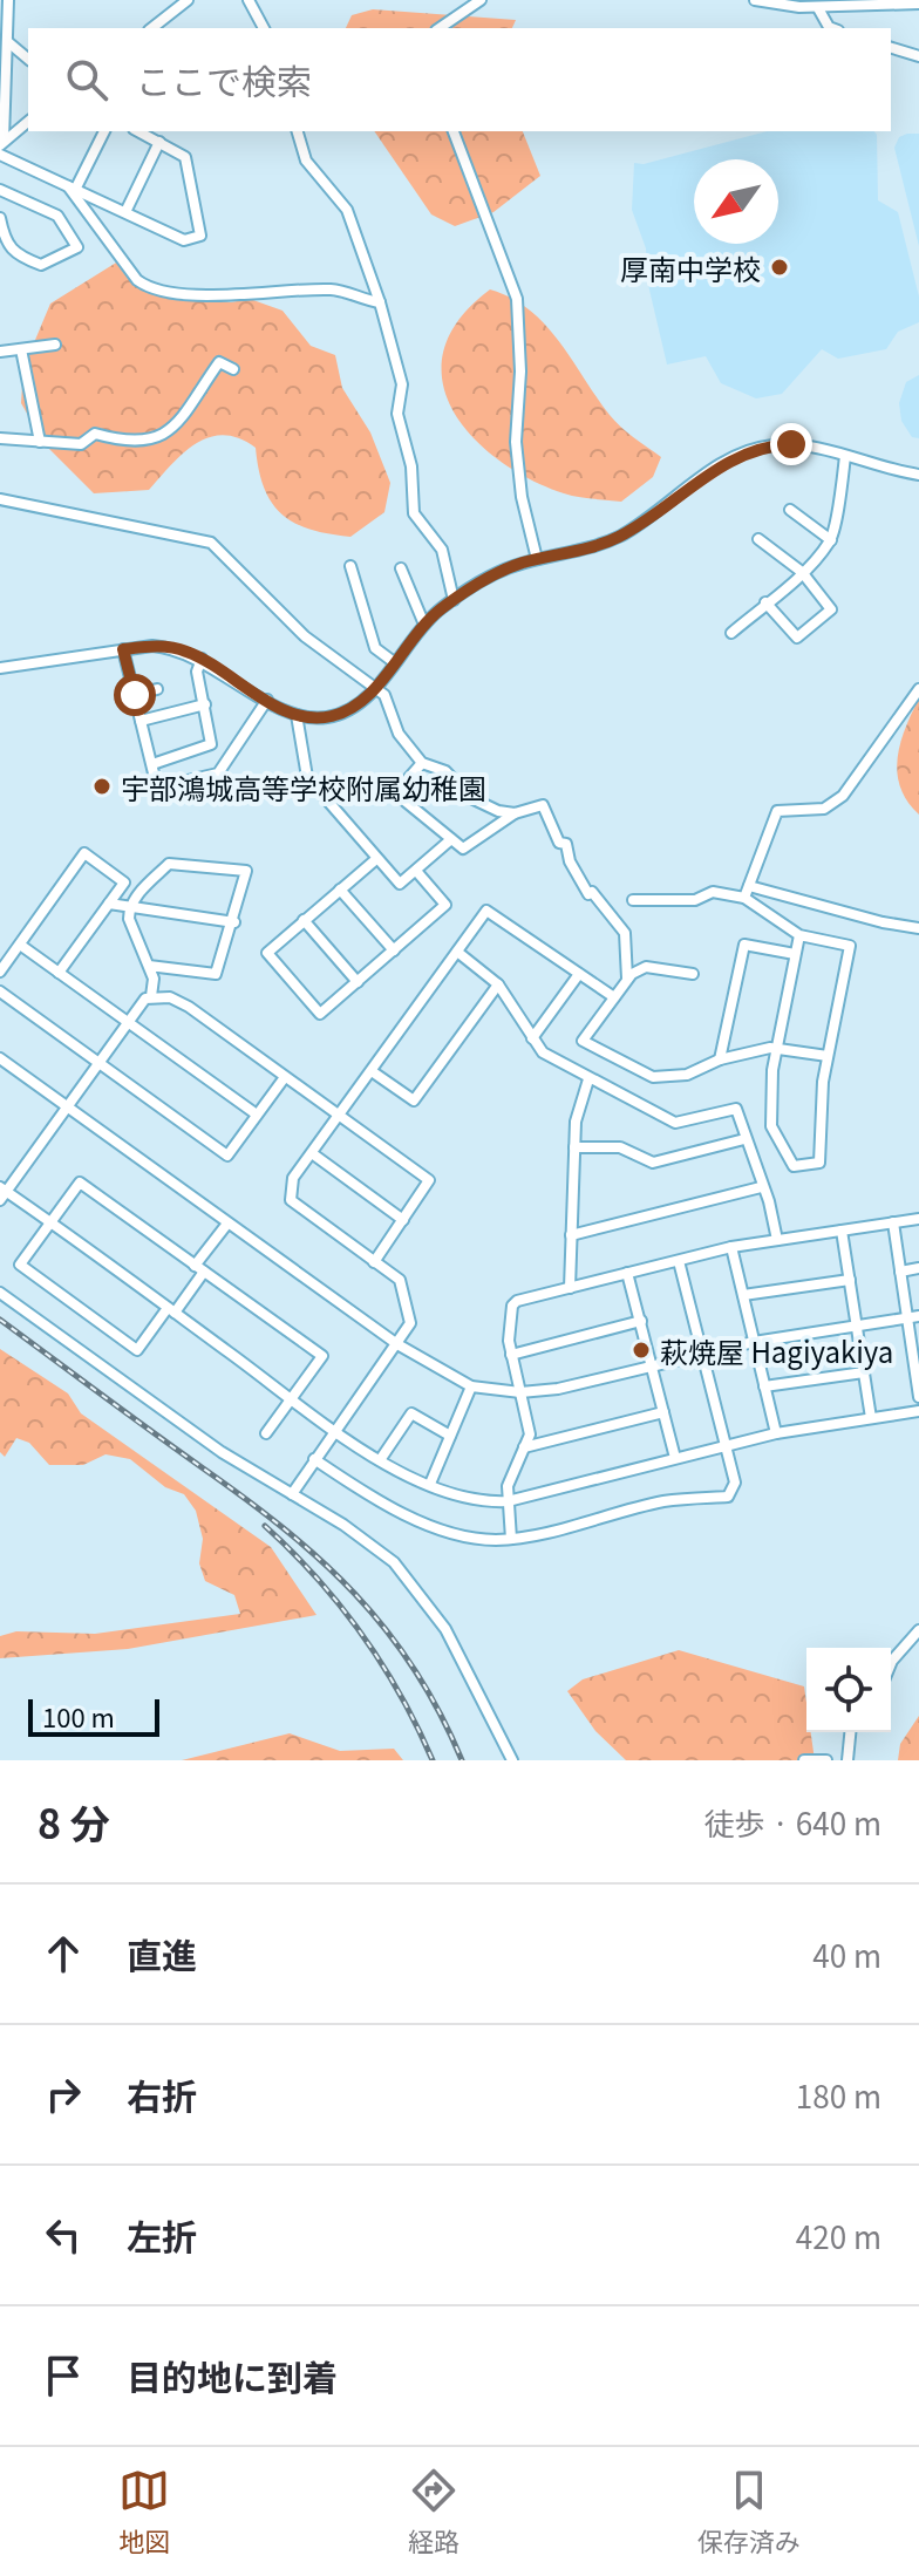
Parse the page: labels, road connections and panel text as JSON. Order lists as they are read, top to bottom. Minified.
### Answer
{"places":["厚南中学校","宇部鴻城高等学校附属幼稚園","萩焼屋 Hagiyakiya"],"scale_bar":"100 m","north":"bottom left","page":{"search":"ここで検索","scale":"100 m","heading":["8 分","徒歩 · 640 m"],"list":[["直進","40 m"],["右折","180 m"],["左折","420 m"],"目的地に到着"],"nav":["地図","経路","保存済み"]}}
